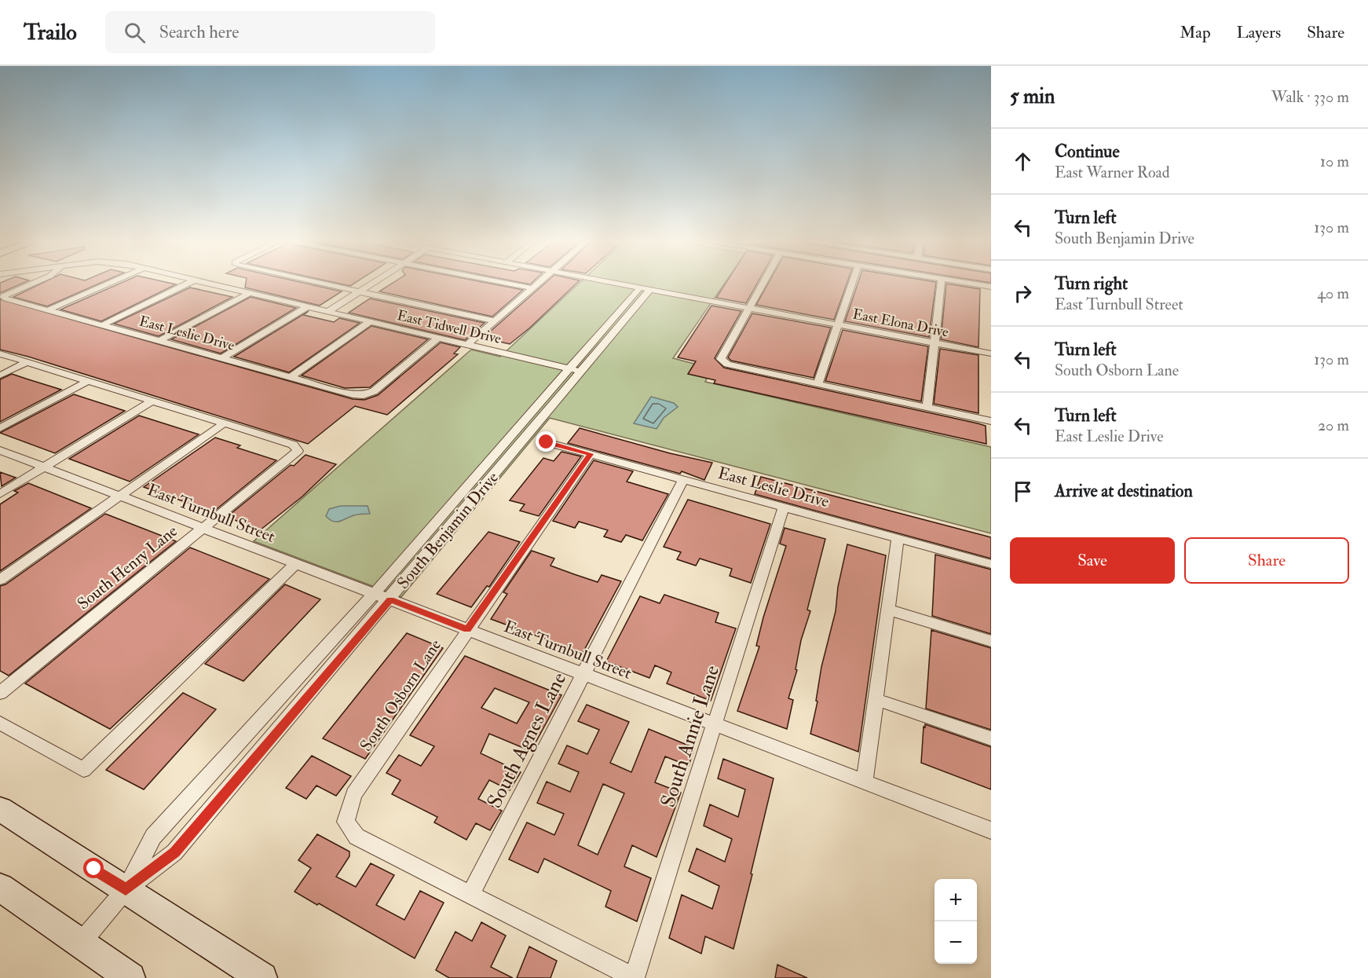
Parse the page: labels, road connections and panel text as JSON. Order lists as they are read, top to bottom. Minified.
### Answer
{"streets":{"street":["East Elona Drive","East Tidwell Drive","East Leslie Drive","East Turnbull Street","South Benjamin Drive","South Henry Lane","South Osborn Lane","South Annie Lane","South Agnes Lane"]},"crossings":[["East Elona Drive","South Benjamin Drive"],["East Tidwell Drive","East Leslie Drive"],["East Tidwell Drive","South Benjamin Drive"],["East Leslie Drive","South Osborn Lane"],["East Leslie Drive","South Annie Lane"],["East Leslie Drive","South Agnes Lane"],["East Turnbull Street","South Benjamin Drive"],["East Turnbull Street","South Henry Lane"],["East Turnbull Street","South Osborn Lane"],["East Turnbull Street","South Annie Lane"],["East Turnbull Street","South Agnes Lane"],["South Osborn Lane","South Agnes Lane"]],"page":{"header":"Trailo","search":"Search here","nav":["Map","Layers","Share"],"heading":["5 min","Walk · 330 m"],"list":[["Continue","East Warner Road","10 m"],["Turn left","South Benjamin Drive","130 m"],["Turn right","East Turnbull Street","40 m"],["Turn left","South Osborn Lane","130 m"],["Turn left","East Leslie Drive","20 m"],"Arrive at destination"],"buttons":["Save","Share"],"map_buttons":["+","−"]}}
